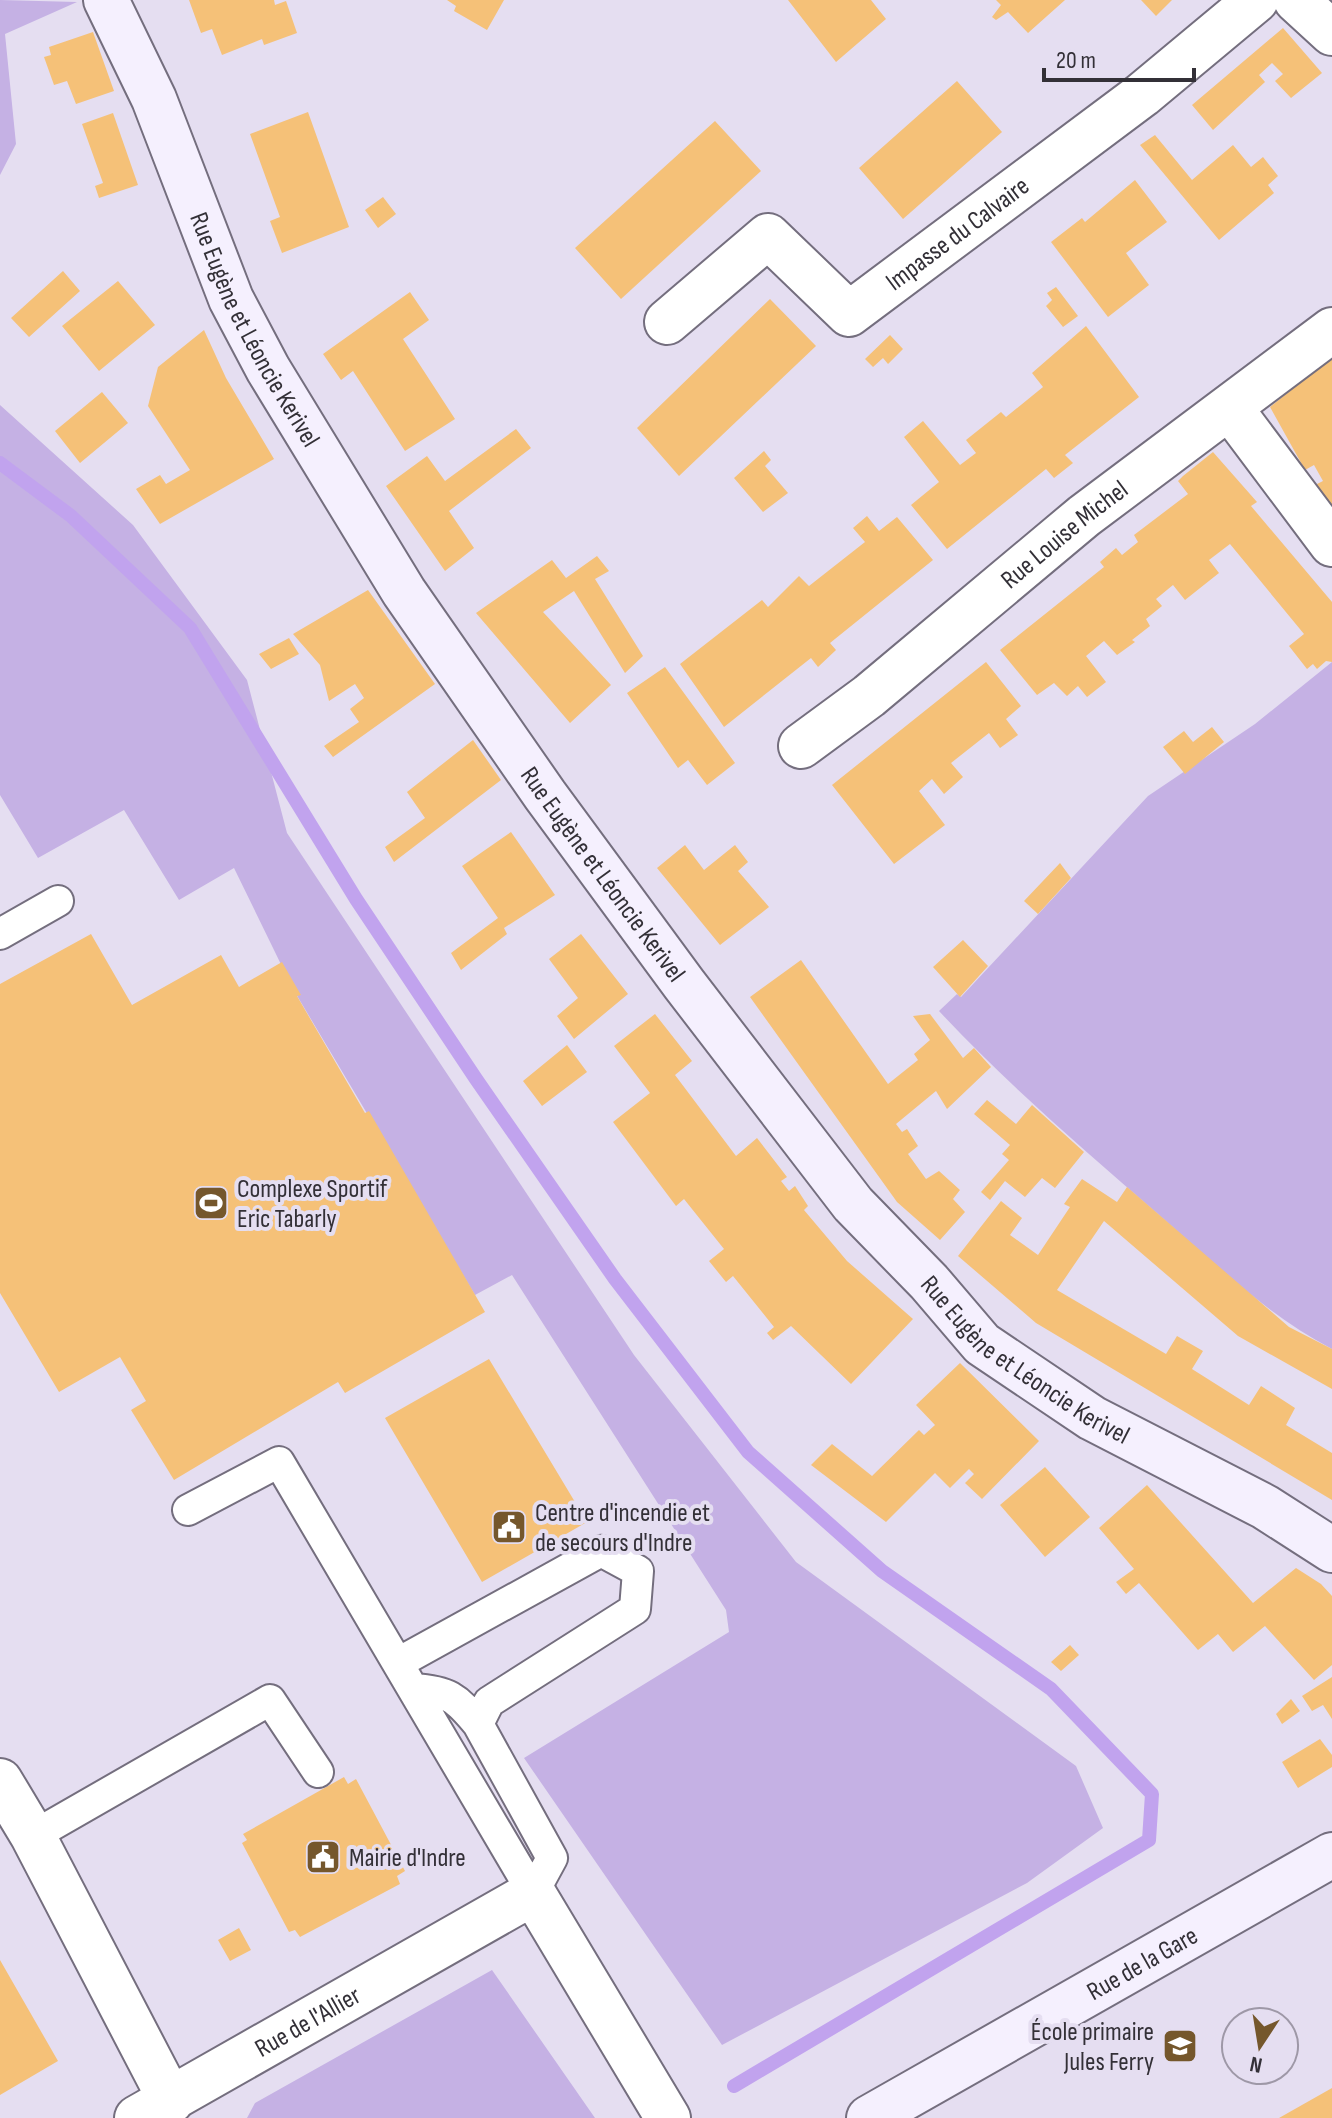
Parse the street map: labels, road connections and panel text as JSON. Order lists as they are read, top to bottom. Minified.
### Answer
{"streets":{"main road":["Rue Eugène et Léoncie Kerivel","Rue de la Gare"],"street":["Impasse du Calvaire","Rue Louise Michel","Rue de l'Allier"]},"places":{"sports":["Complexe Sportif Eric Tabarly"],"public building":["Centre d'incendie et de secours d'Indre","Mairie d'Indre"],"school or university":["École primaire Jules Ferry"]},"scale_bar":"20 m","north":"bottom"}
